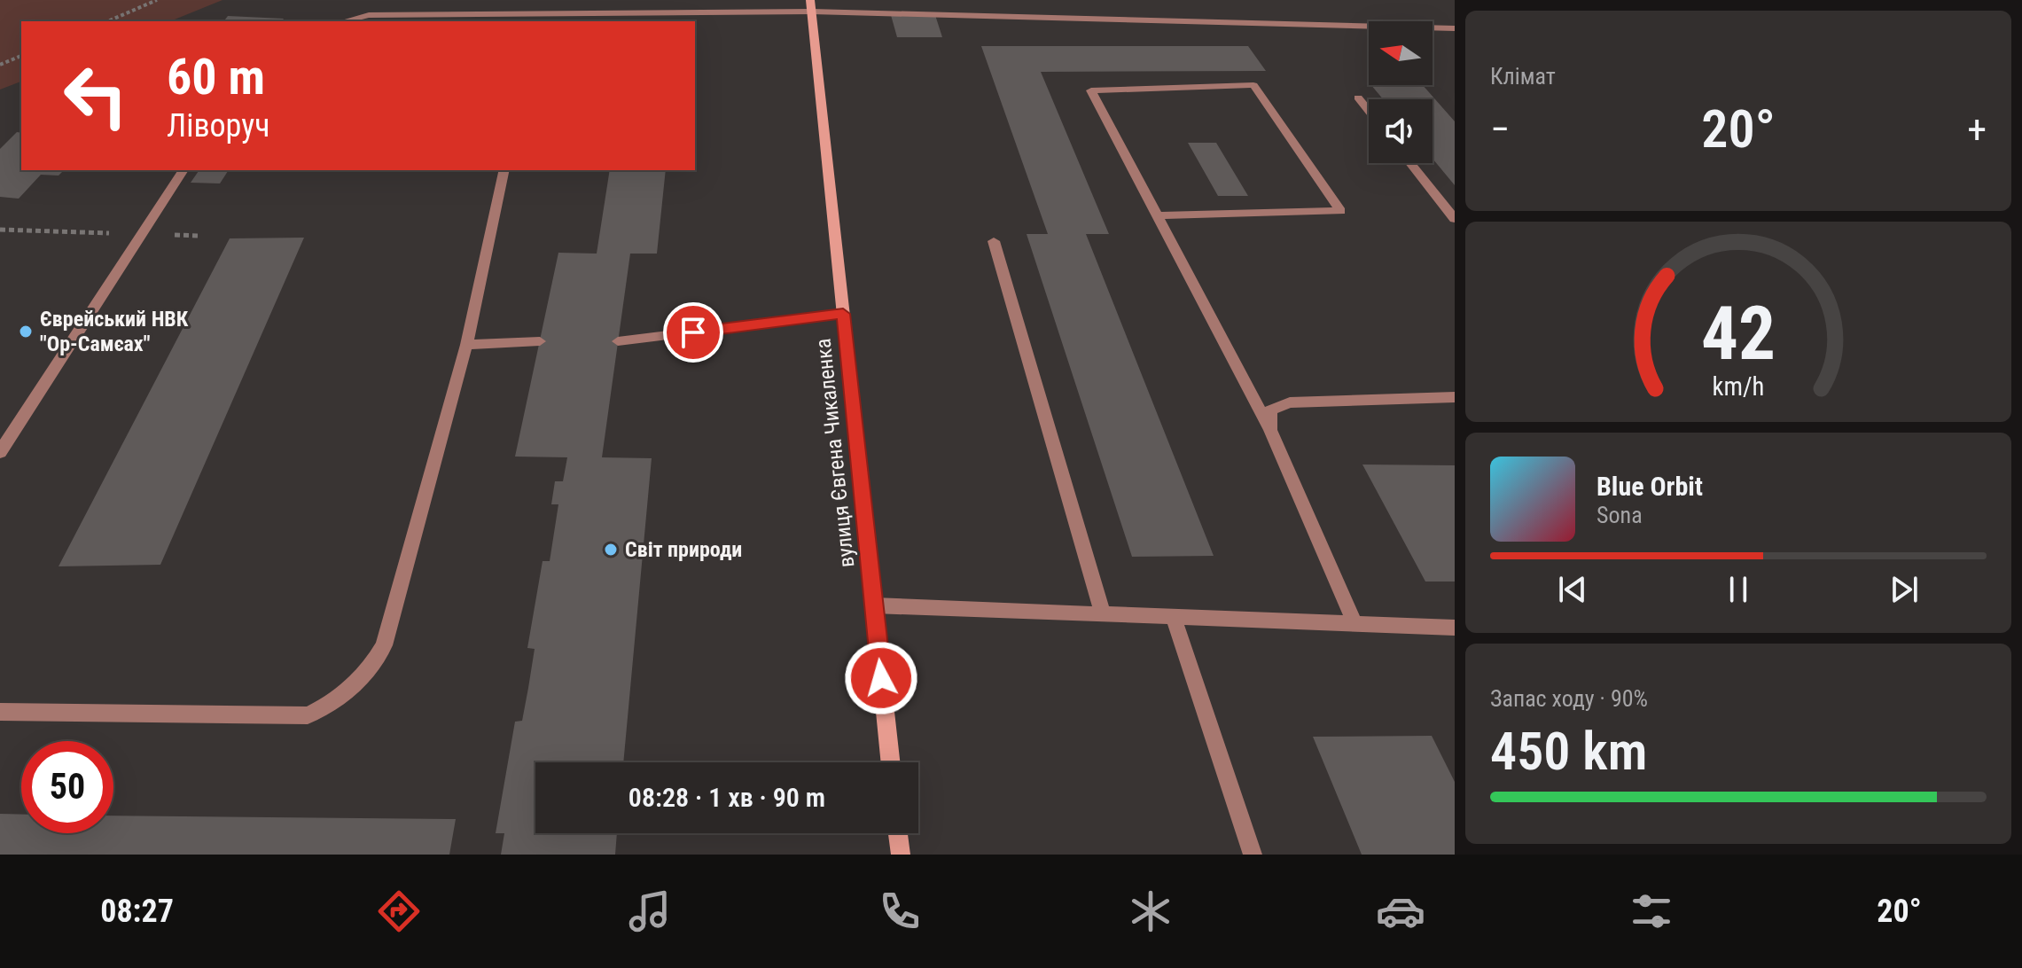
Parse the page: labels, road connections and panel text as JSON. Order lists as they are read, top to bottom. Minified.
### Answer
{"streets":{"main road":["вулиця Євгена Чикаленка"]},"places":["Єврейський НВК \"Ор-Самєах\"","Світ природи"],"north":"left","page":{"tile":["Клімат",["Запас ходу · 90%","450 km"]],"turn":["60 m","Ліворуч"],"heat":["−","20°","+"],"song":["Blue Orbit","Sona"],"limit":"50","trip":"08:28 · 1 хв · 90 m","tabs":["08:27","20°"],"gauge":["42","km/h"]}}
